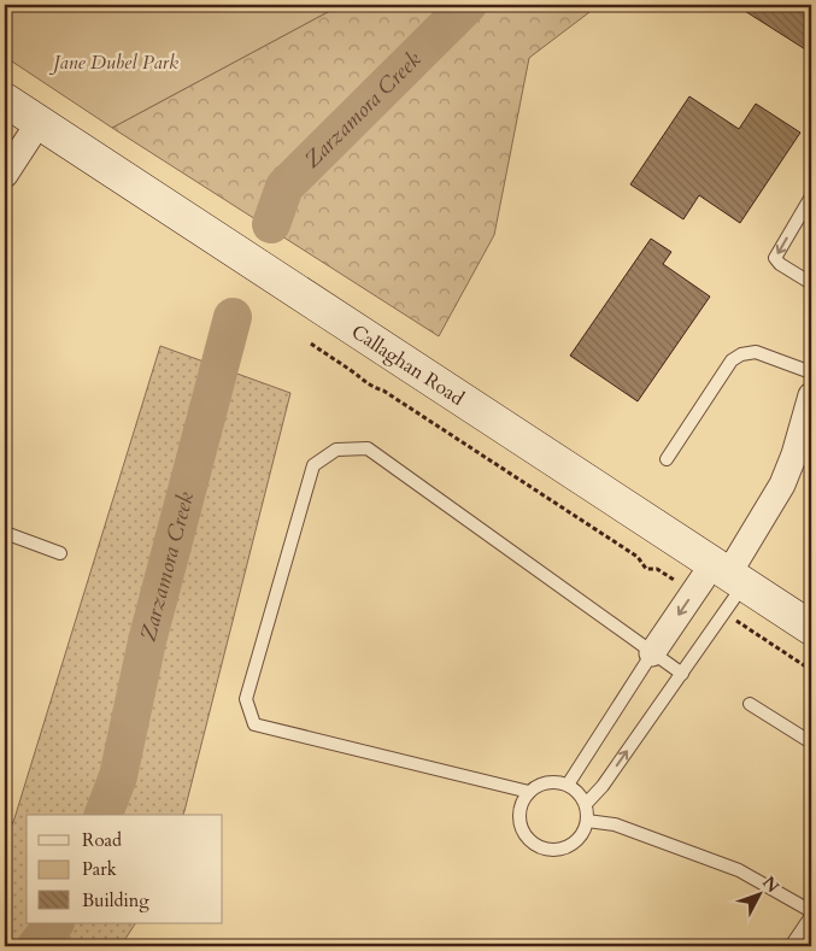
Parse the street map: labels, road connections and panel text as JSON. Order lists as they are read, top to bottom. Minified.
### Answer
{"streets":{"main road":["Callaghan Road"]},"water":["Zarzamora Creek"],"parks":["Jane Dubel Park"],"legend":["Road","Park","Building"],"north":"top right"}
